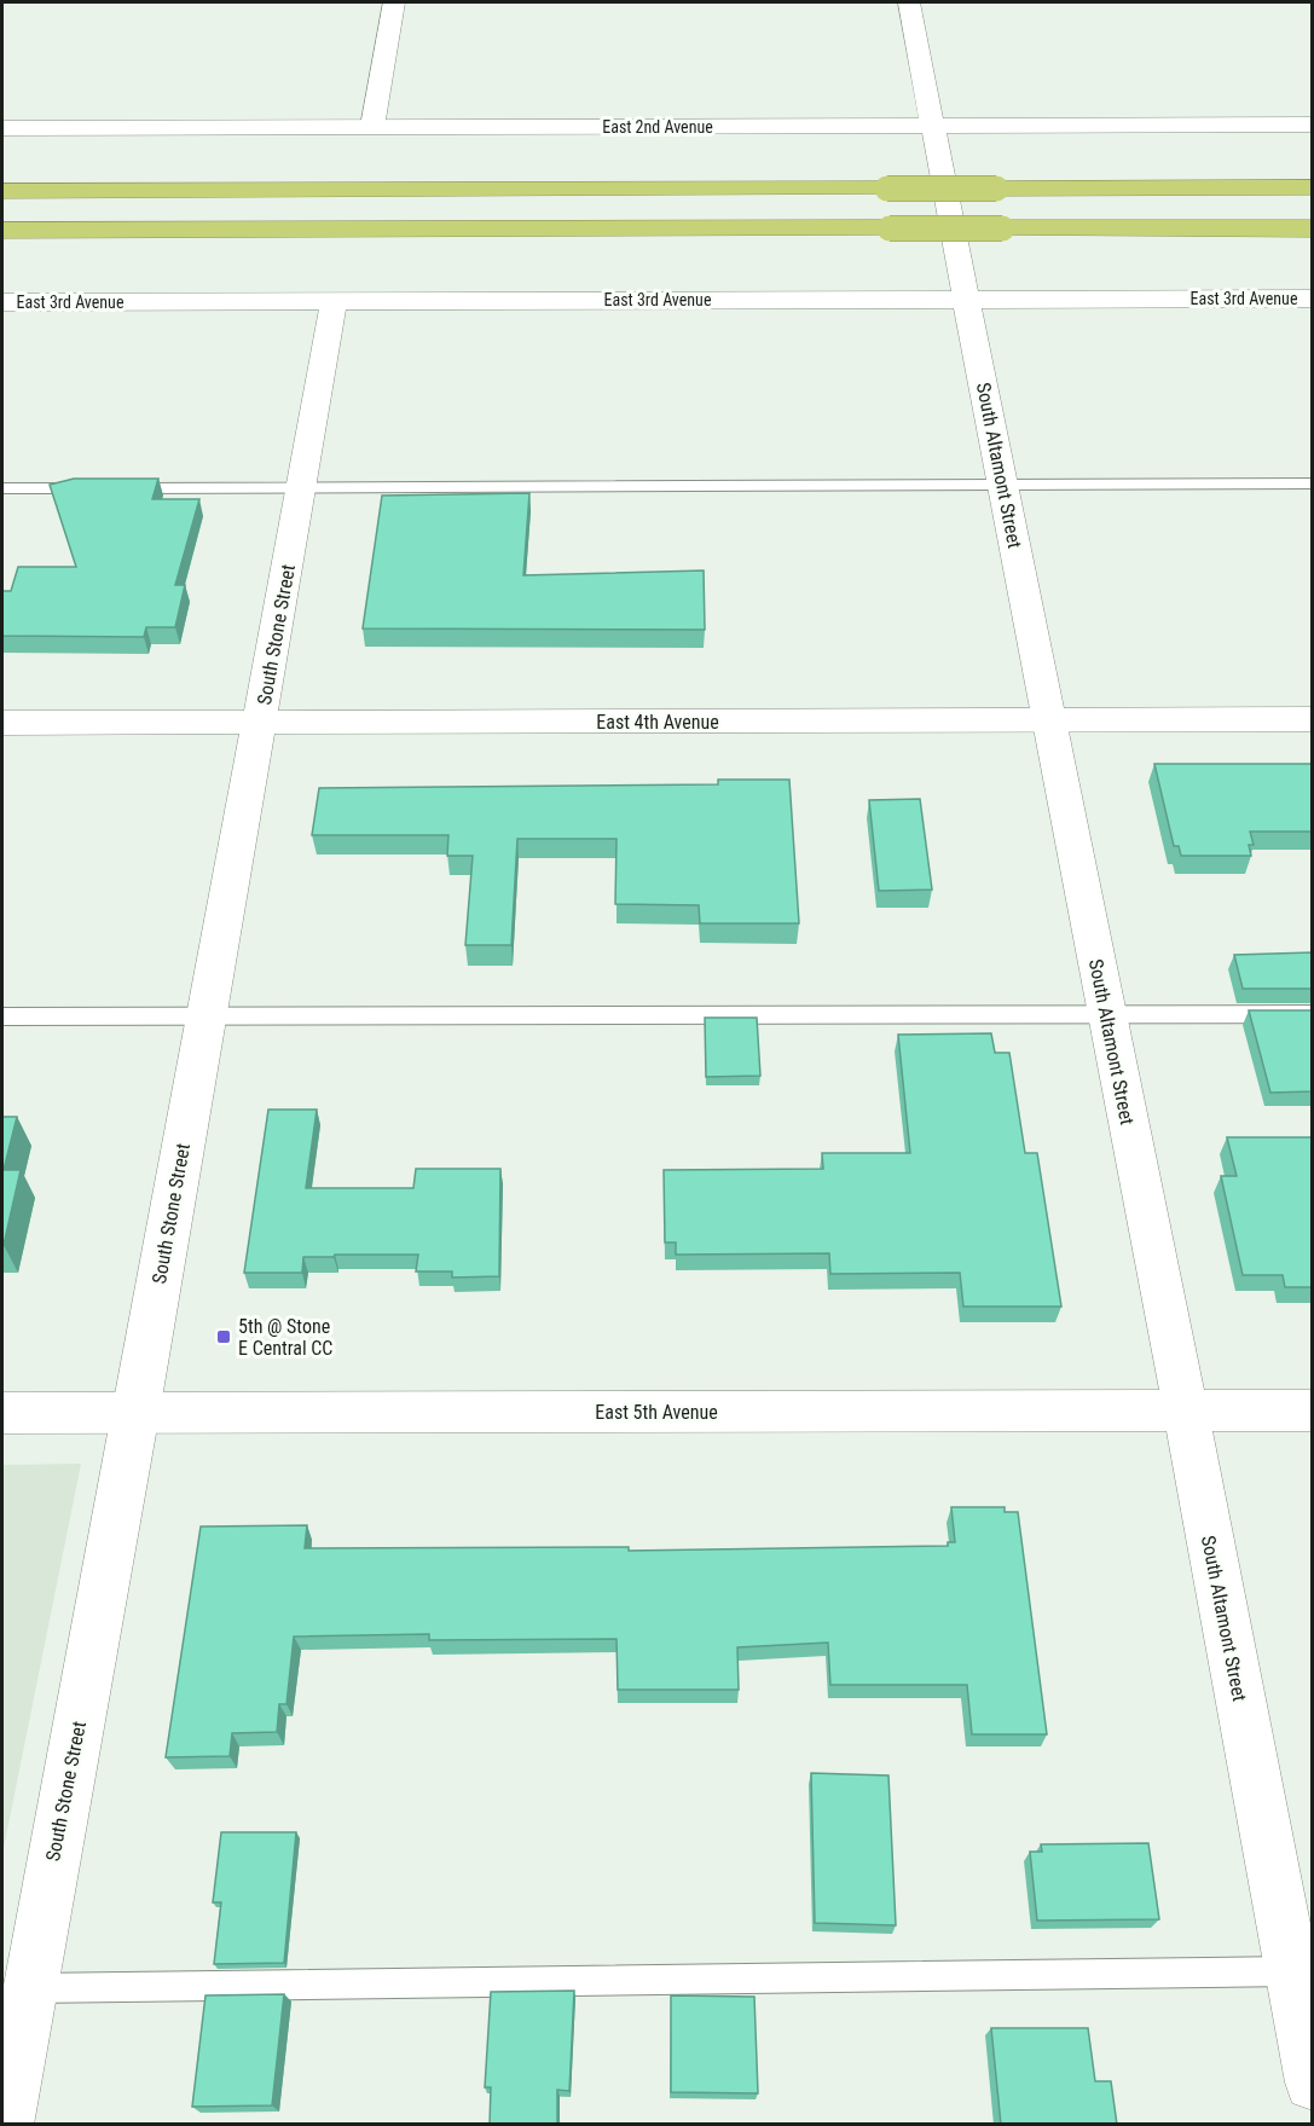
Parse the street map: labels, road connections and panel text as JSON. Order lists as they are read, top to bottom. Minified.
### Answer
{"streets":{"street":["East 2nd Avenue","East 3rd Avenue","South Altamont Street","South Stone Street","East 4th Avenue","East 5th Avenue"]},"crossings":[["East 2nd Avenue","South Altamont Street"],["East 3rd Avenue","South Altamont Street"],["East 3rd Avenue","South Stone Street"],["South Altamont Street","East 4th Avenue"],["South Altamont Street","East 5th Avenue"],["South Stone Street","East 4th Avenue"],["South Stone Street","East 5th Avenue"]],"places":{"transit":["5th @ Stone E Central CC"]}}
